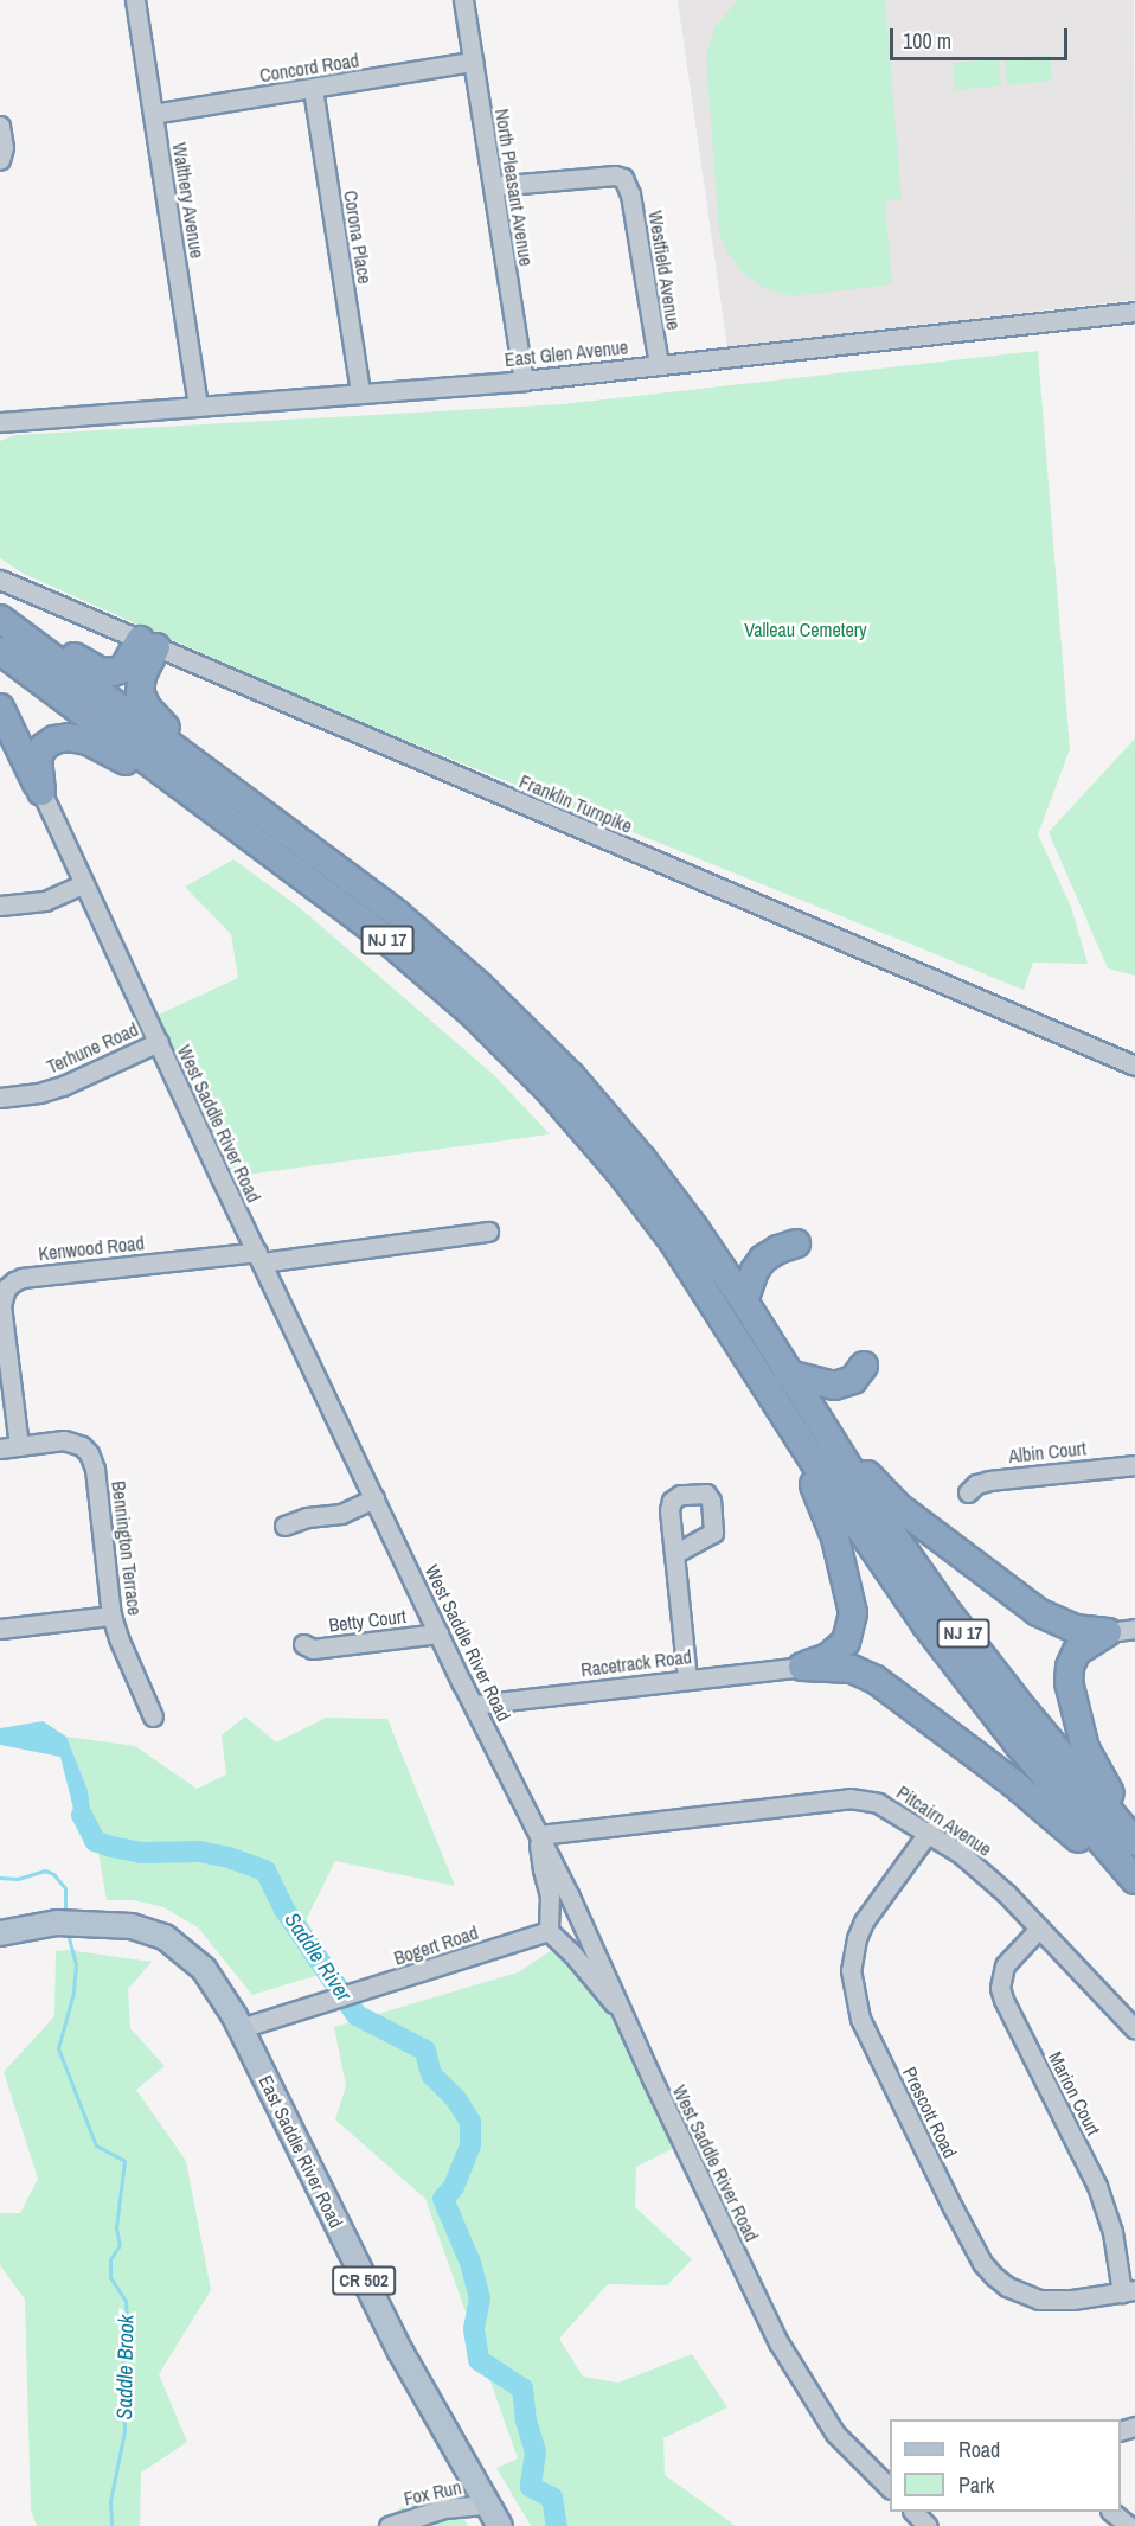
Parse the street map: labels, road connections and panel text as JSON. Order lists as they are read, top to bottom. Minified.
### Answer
{"streets":{"highway":["NJ 17"],"main road":["East Saddle River Road","CR 502"],"street":["Concord Road","North Pleasant Avenue","Walthery Avenue","Corona Place","Westfield Avenue","East Glen Avenue","Franklin Turnpike","Terhune Road","West Saddle River Road","Kenwood Road","Albin Court","Bennington Terrace","Betty Court","Racetrack Road","Pitcairn Avenue","Bogert Road","Marion Court","Prescott Road","Fox Run"]},"crossings":[["Concord Road","North Pleasant Avenue"],["Concord Road","Walthery Avenue"],["Concord Road","Corona Place"],["North Pleasant Avenue","Westfield Avenue"],["North Pleasant Avenue","East Glen Avenue"],["Walthery Avenue","East Glen Avenue"],["Corona Place","East Glen Avenue"],["Westfield Avenue","East Glen Avenue"],["Terhune Road","West Saddle River Road"],["West Saddle River Road","Kenwood Road"],["West Saddle River Road","Betty Court"],["West Saddle River Road","Racetrack Road"],["West Saddle River Road","Pitcairn Avenue"],["Kenwood Road","Bennington Terrace"],["Pitcairn Avenue","Marion Court"],["Pitcairn Avenue","Prescott Road"],["Bogert Road","East Saddle River Road"],["Marion Court","Prescott Road"],["East Saddle River Road","Fox Run"]],"water":["Saddle River","Saddle Brook"],"parks":["Valleau Cemetery"],"legend":["Road","Park"],"scale_bar":"100 m"}
